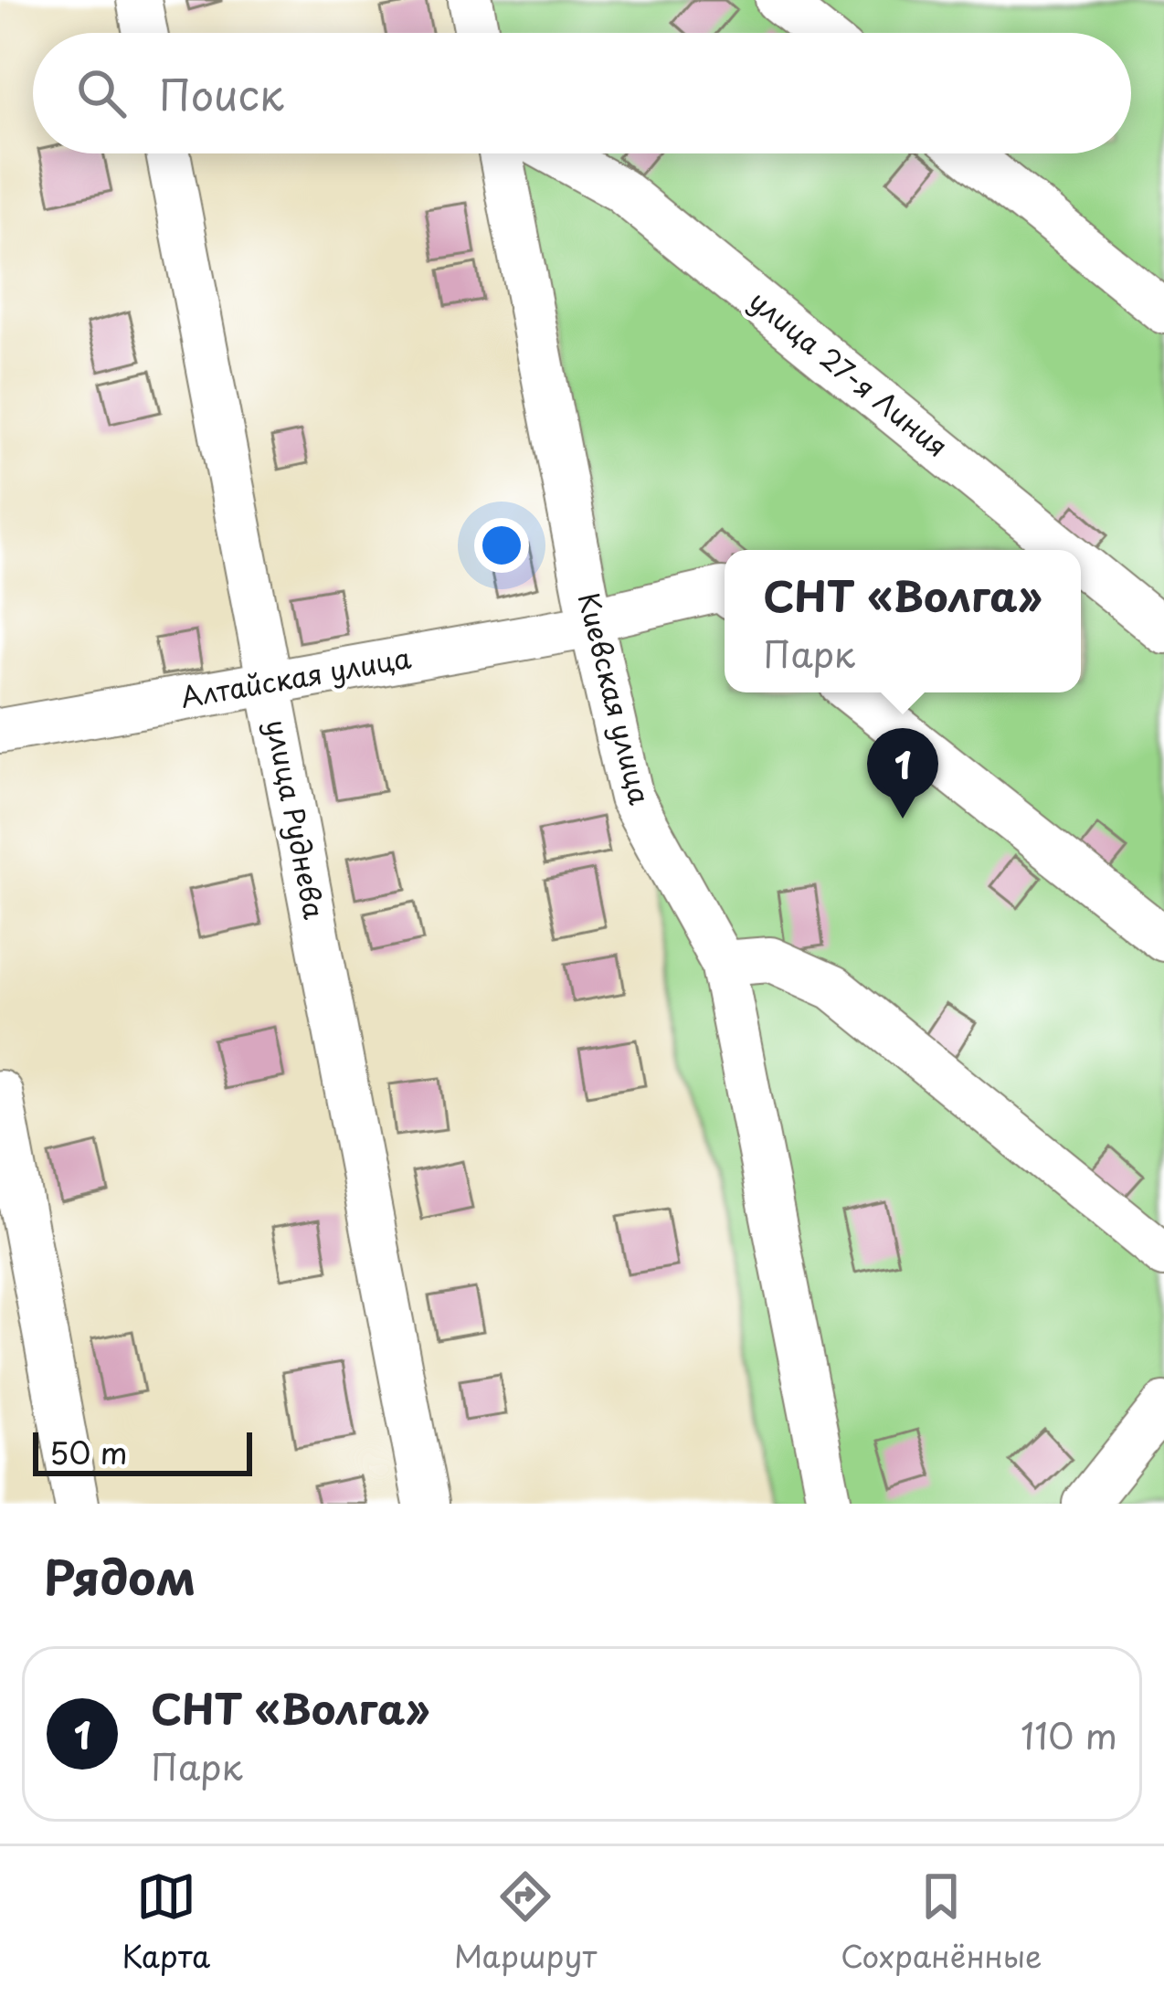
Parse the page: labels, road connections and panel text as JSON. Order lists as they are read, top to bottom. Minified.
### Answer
{"streets":{"street":["улица 27-я Линия","Алтайская улица","Киевская улица","улица Руднева"]},"crossings":[["Алтайская улица","Киевская улица"],["Алтайская улица","улица Руднева"]],"scale_bar":"50 m","page":{"search":"Поиск","popup":["СНТ «Волга»","Парк"],"pins":"1","scale":"50 m","heading":"Рядом","list":[{"mark":"1","name":"СНТ «Волга»","note":"Парк","value":"110 m"}],"nav":["Карта","Маршрут","Сохранённые"]}}
